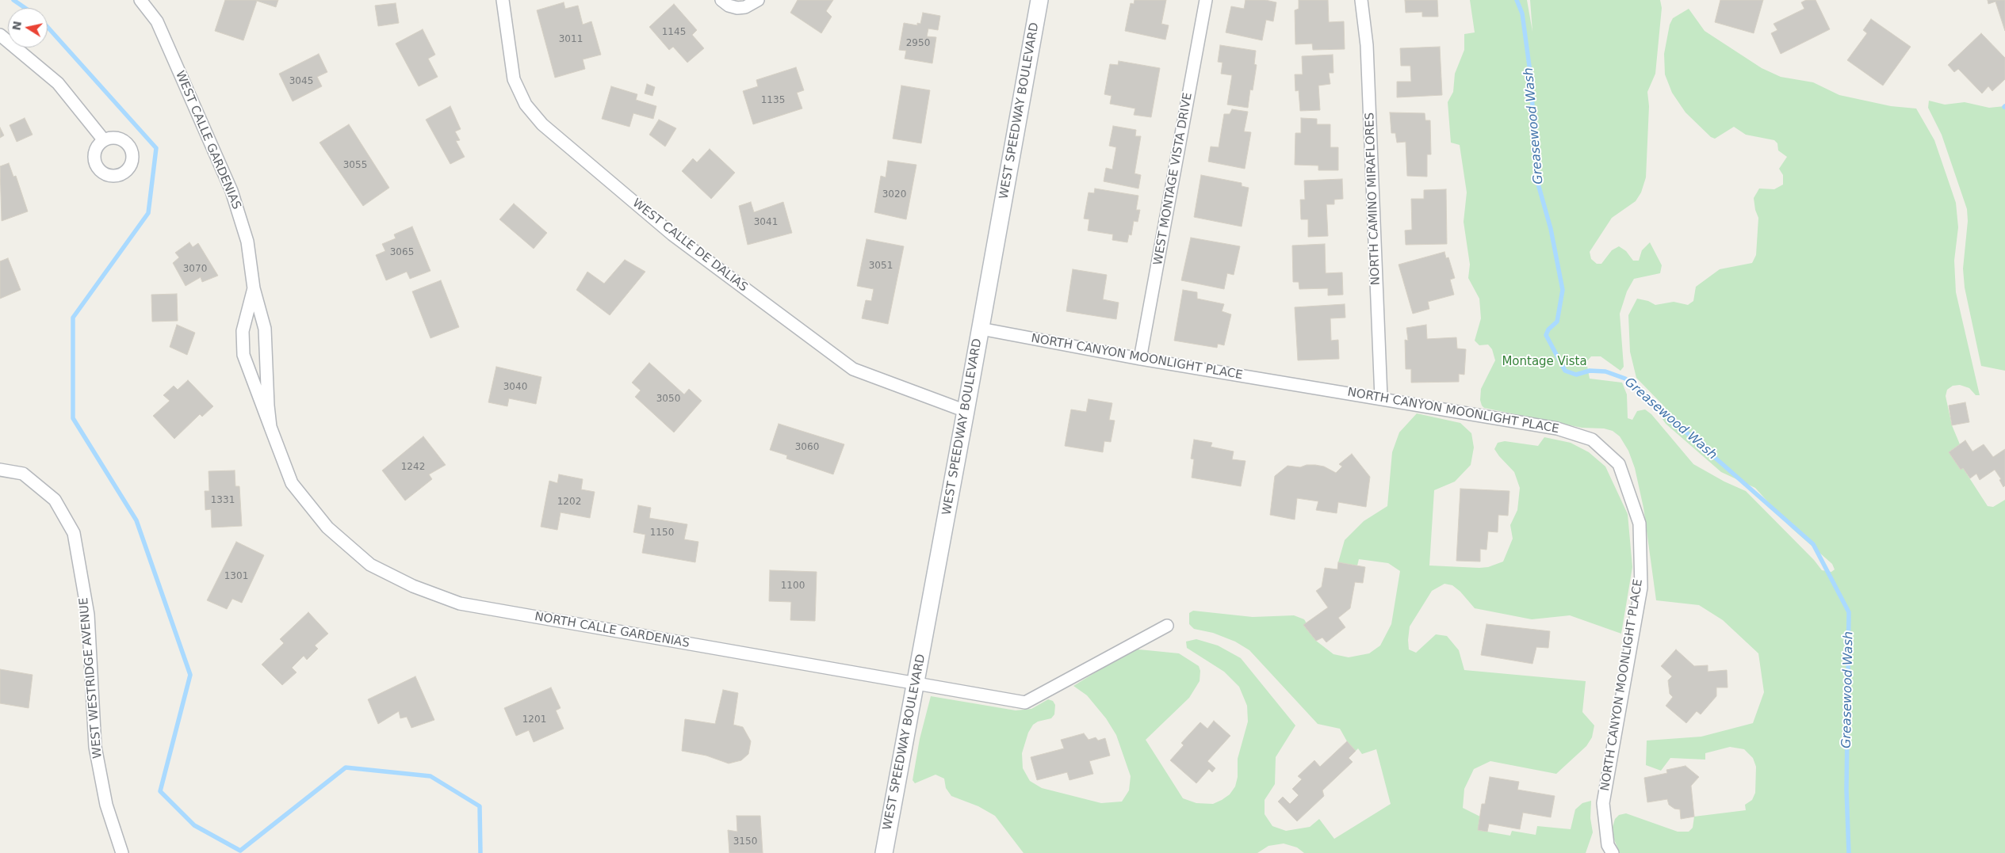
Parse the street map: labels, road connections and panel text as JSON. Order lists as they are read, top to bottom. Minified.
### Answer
{"streets":{"main road":["WEST SPEEDWAY BOULEVARD"],"street":["WEST CALLE GARDENIAS","WEST MONTAGE VISTA DRIVE","NORTH CAMINO MIRAFLORES","WEST CALLE DE DALIAS","NORTH CANYON MOONLIGHT PLACE","NORTH CALLE GARDENIAS","WEST WESTRIDGE AVENUE"]},"crossings":[["WEST SPEEDWAY BOULEVARD","WEST CALLE DE DALIAS"],["WEST SPEEDWAY BOULEVARD","NORTH CANYON MOONLIGHT PLACE"],["WEST SPEEDWAY BOULEVARD","NORTH CALLE GARDENIAS"],["WEST CALLE GARDENIAS","NORTH CALLE GARDENIAS"],["WEST MONTAGE VISTA DRIVE","NORTH CANYON MOONLIGHT PLACE"],["NORTH CAMINO MIRAFLORES","NORTH CANYON MOONLIGHT PLACE"]],"water":["Greasewood Wash"],"parks":["Montage Vista"],"house_numbers":["1145","3011","2950","3045","1135","3055","3020","3041","3065","3051","3070","3040","3050","3060","1242","1331","1202","1150","1301","1100","1201","3150"],"north":"left"}
